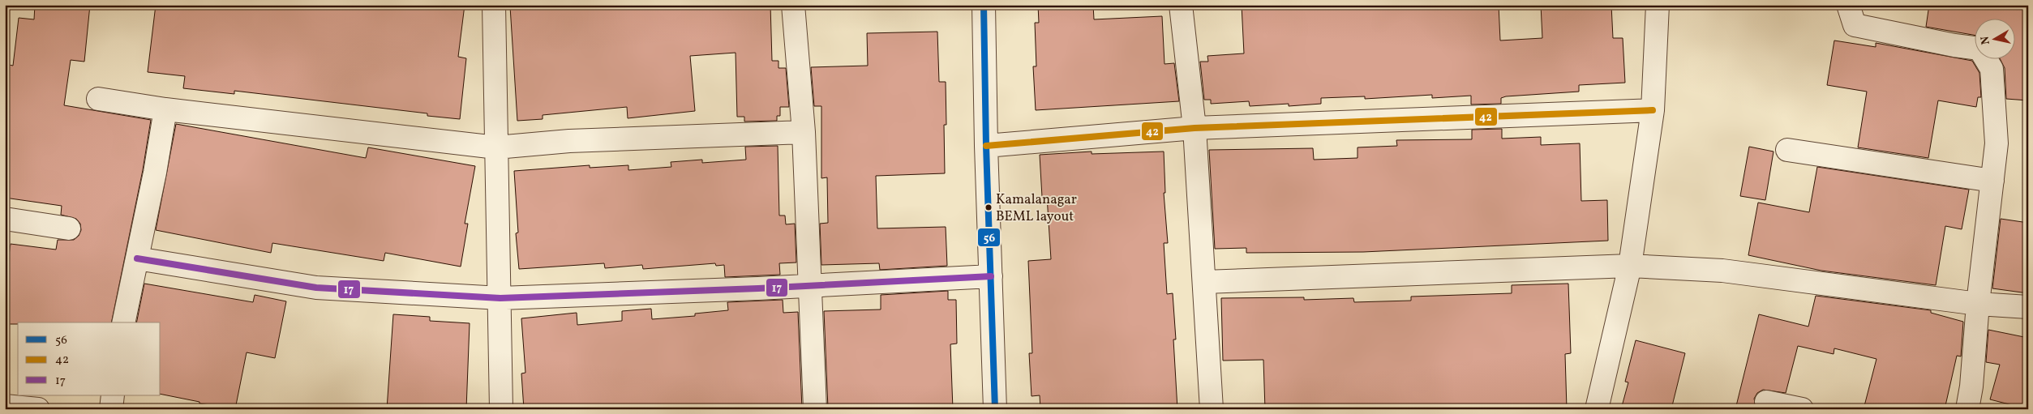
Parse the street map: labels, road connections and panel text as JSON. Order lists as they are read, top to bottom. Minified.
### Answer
{"places":["Kamalanagar BEML layout"],"lines":["transit line 56","transit line 42","transit line 17"],"legend":["56","42","17"],"north":"left"}
